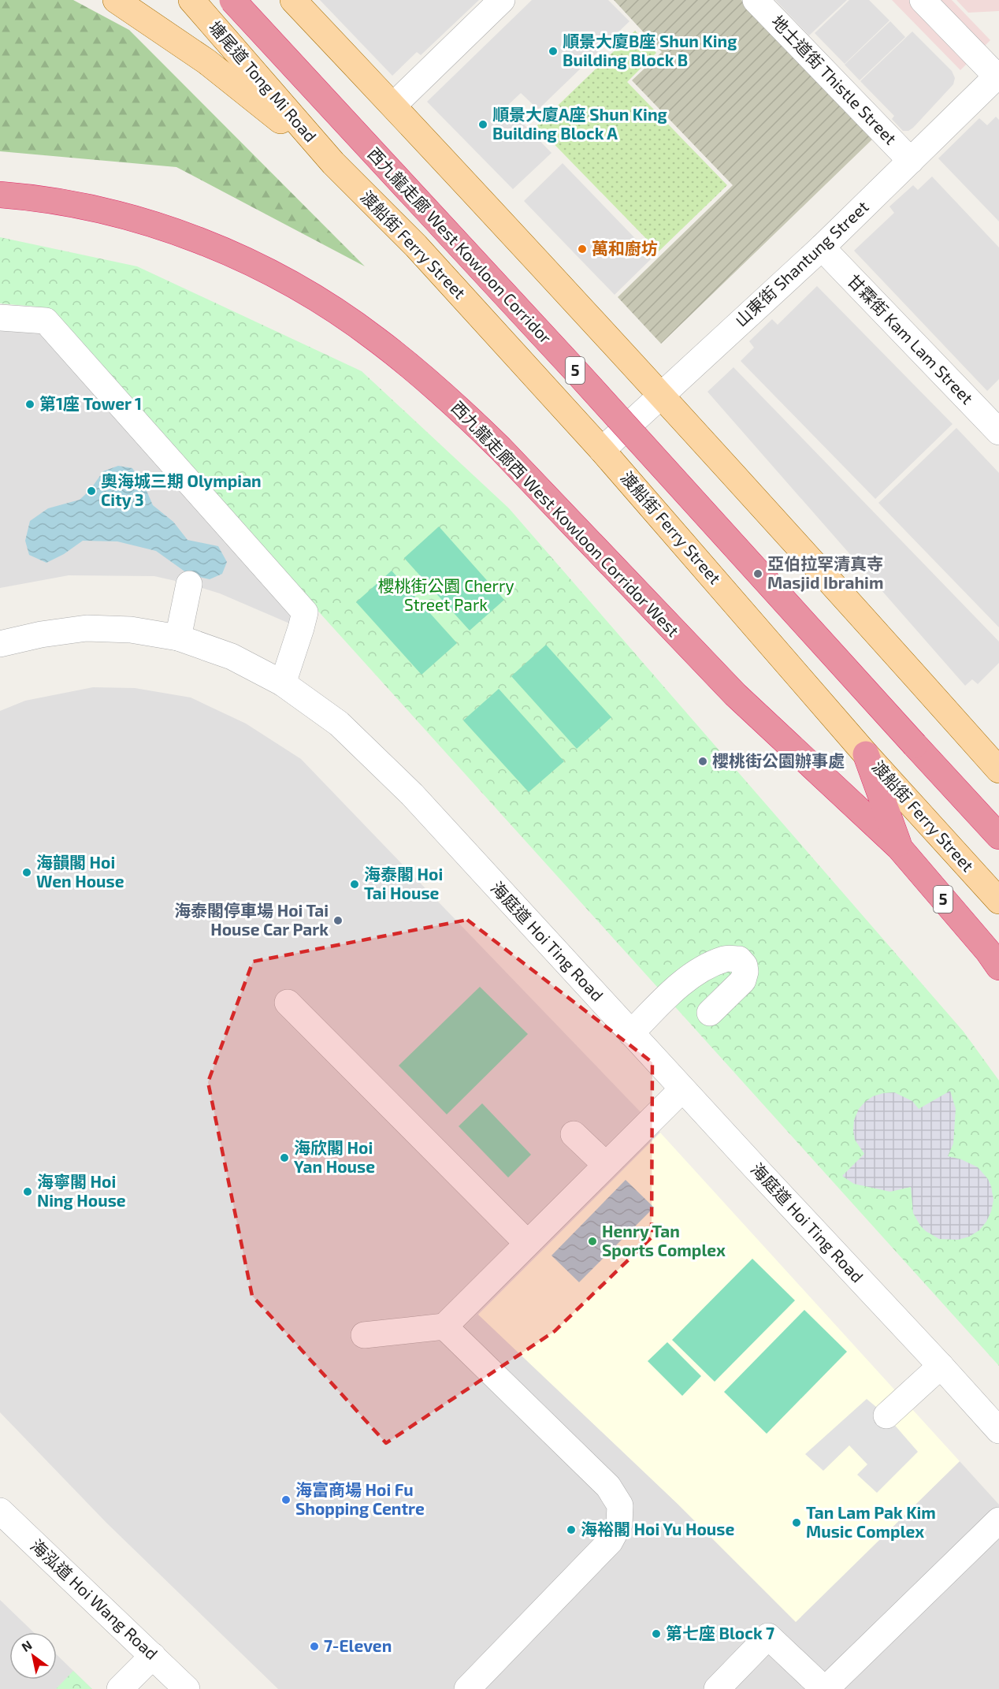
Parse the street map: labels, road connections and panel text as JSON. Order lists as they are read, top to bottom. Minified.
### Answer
{"streets":{"highway":["西九龍走廊 West Kowloon Corridor","5","西九龍走廊西 West Kowloon Corridor West"],"main road":["塘尾道 Tong Mi Road","渡船街 Ferry Street"],"street":["地士道街 Thistle Street","山東街 Shantung Street","甘霖街 Kam Lam Street","海庭道 Hoi Ting Road","海泓道 Hoi Wang Road"]},"crossings":[["地士道街 Thistle Street","山東街 Shantung Street"],["塘尾道 Tong Mi Road","渡船街 Ferry Street"],["渡船街 Ferry Street","山東街 Shantung Street"],["山東街 Shantung Street","甘霖街 Kam Lam Street"],["5","西九龍走廊西 West Kowloon Corridor West"]],"parks":["櫻桃街公園 Cherry Street Park"],"places":["順景大廈B座 Shun King Building Block B","順景大廈A座 Shun King Building Block A","萬和廚坊","第1座 Tower 1","奧海城三期 Olympian City 3","亞伯拉罕清真寺 Masjid Ibrahim","櫻桃街公園辦事處","海韻閣 Hoi Wen House","海泰閣 Hoi Tai House","海泰閣停車場 Hoi Tai House Car Park","海欣閣 Hoi Yan House","海寧閣 Hoi Ning House","Henry Tan Sports Complex","海富商場 Hoi Fu Shopping Centre","Tan Lam Pak Kim Music Complex","海裕閣 Hoi Yu House","第七座 Block 7","7-Eleven"],"north":"top left"}
